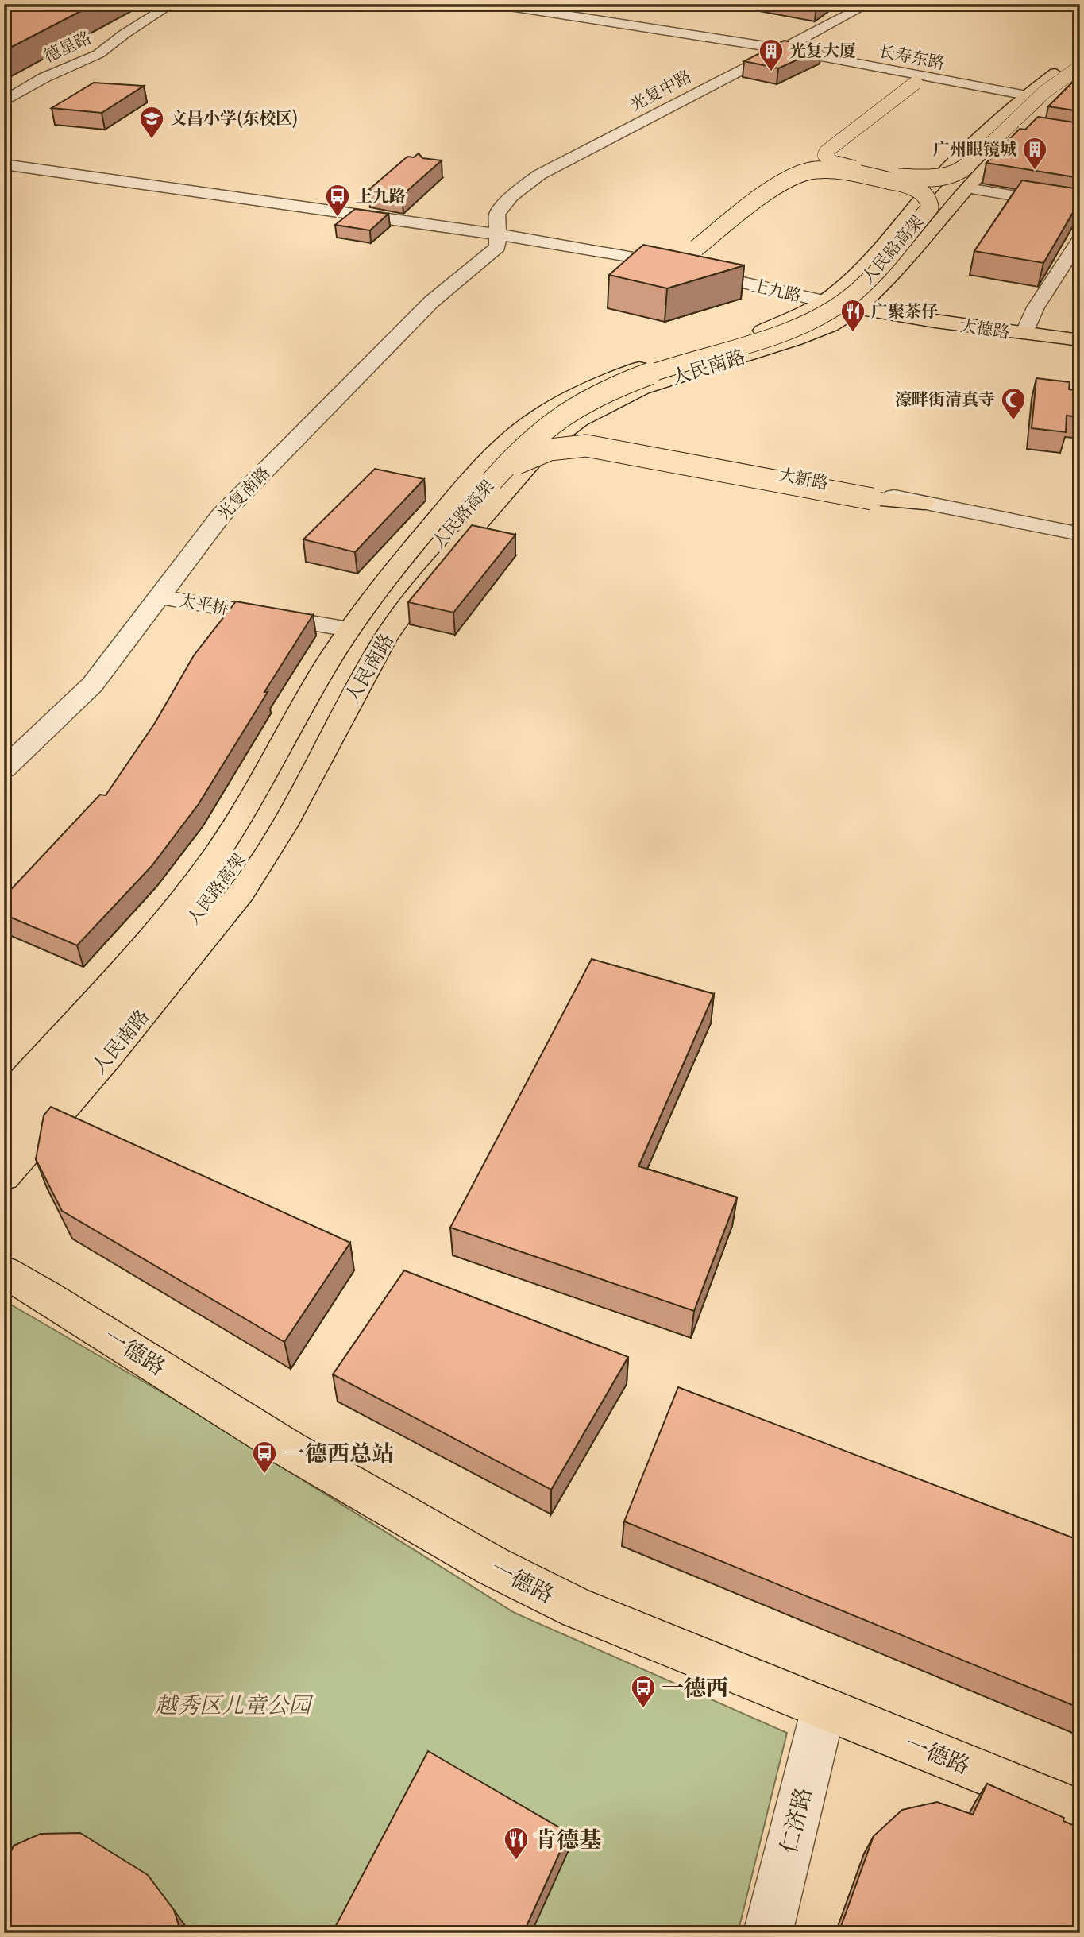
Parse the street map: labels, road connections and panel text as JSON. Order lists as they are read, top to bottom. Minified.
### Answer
{"streets":{"main road":["人民路高架","大德路","人民南路","一德路"],"street":["德星路","长寿东路","光复中路","上九路","大新路","光复南路","太平桥","仁济路"]},"crossings":[["长寿东路","光复中路"],["长寿东路","人民南路"],["光复中路","上九路"],["光复中路","光复南路"],["上九路","大德路"],["上九路","人民南路"],["上九路","光复南路"],["大德路","人民南路"],["人民南路","大新路"],["人民南路","太平桥"],["光复南路","太平桥"],["一德路","仁济路"]],"parks":["越秀区儿童公园"],"places":{"building":["光复大厦","广州眼镜城"],"school or university":["文昌小学(东校区)"],"bus stop":["上九路","一德西总站","一德西"],"restaurant":["广聚茶仔","肯德基"],"mosque":["濠畔街清真寺"]}}
